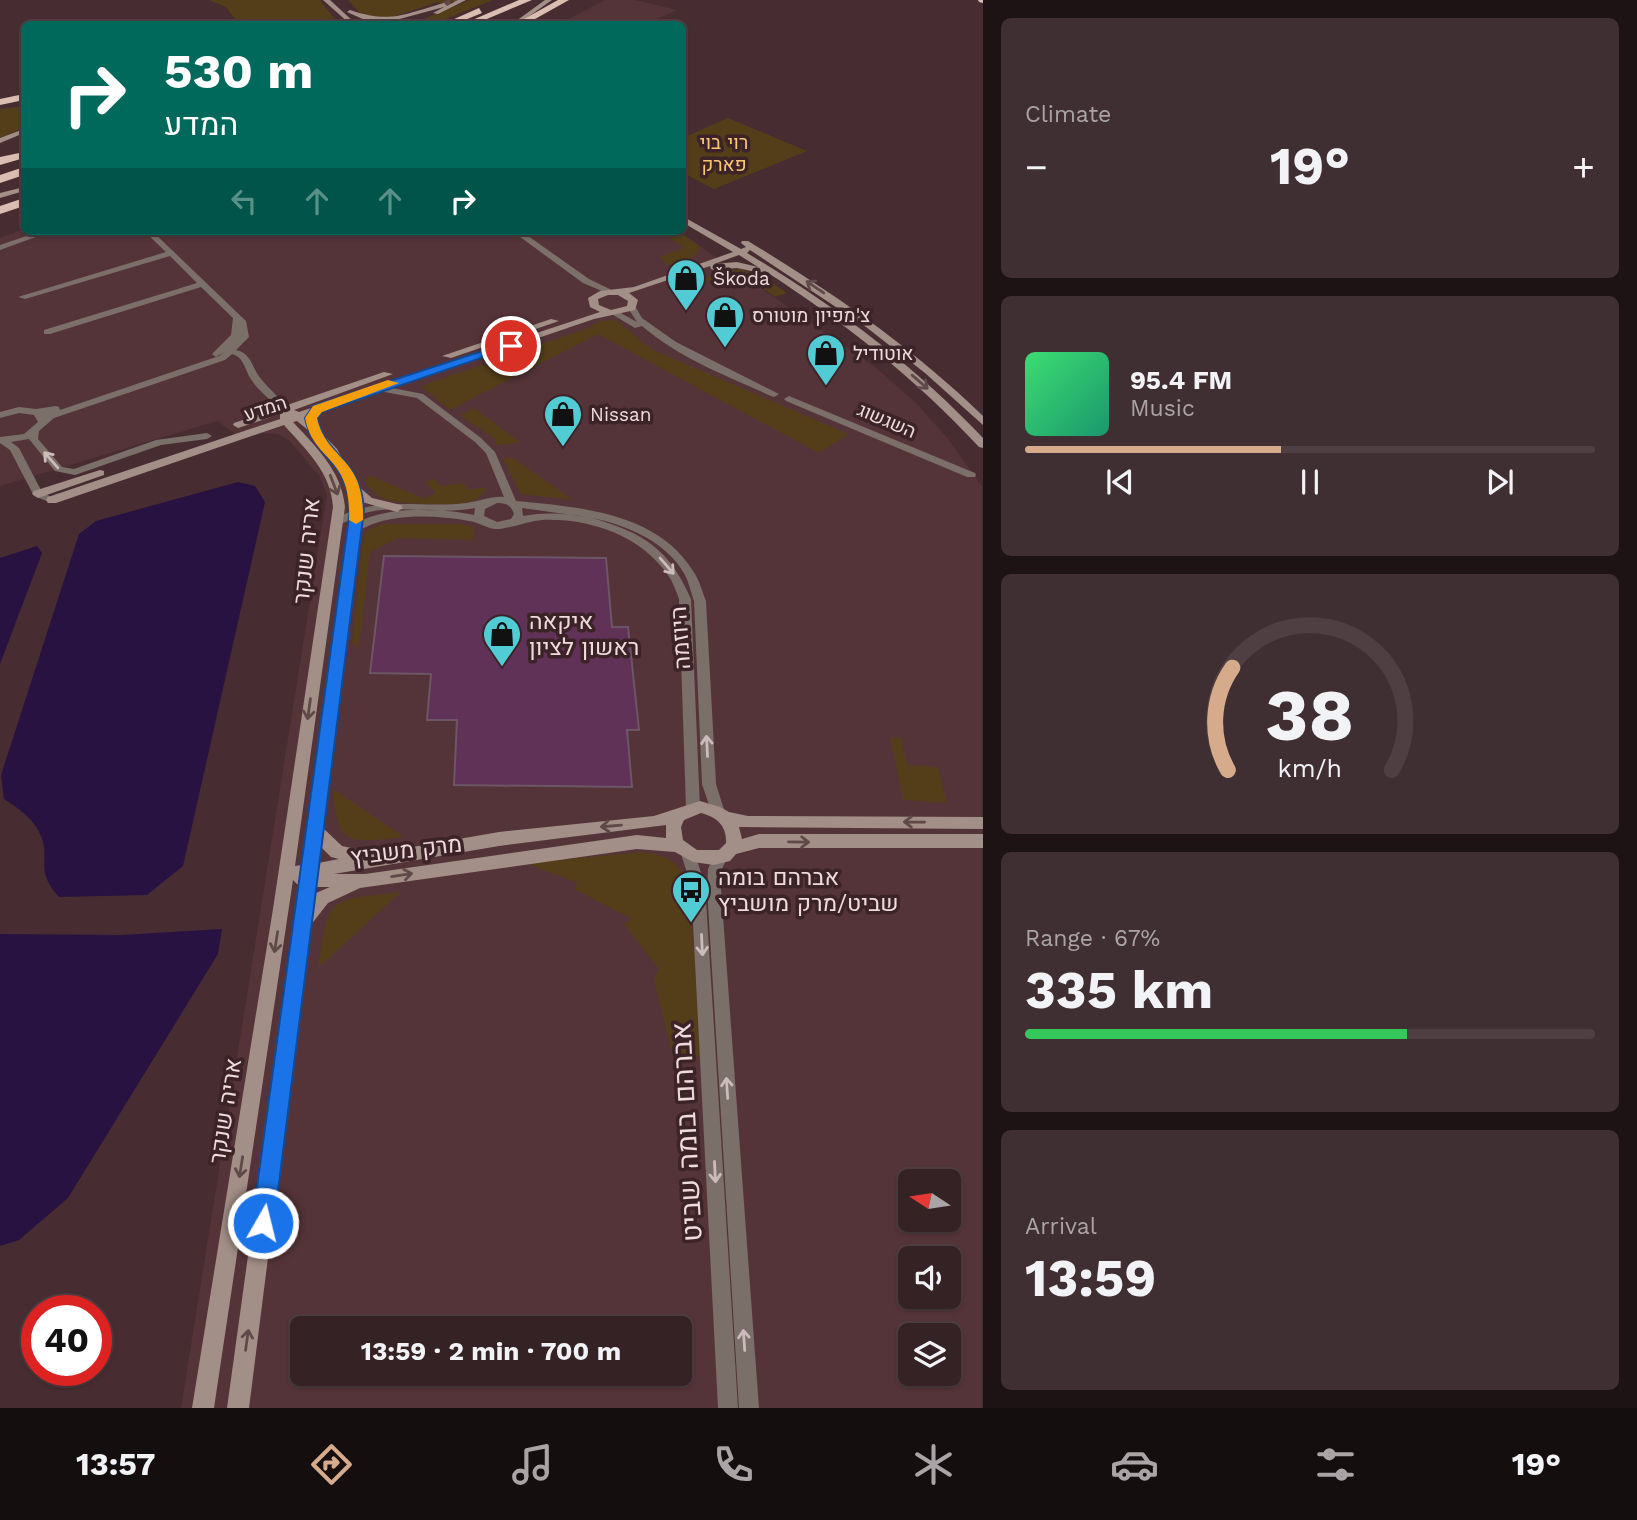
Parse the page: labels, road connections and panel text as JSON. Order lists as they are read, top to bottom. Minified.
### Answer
{"streets":{"street":["המדע","השגשוג","אריה שנקר","היוזמה","מרק משביץ","אברהם בומה שביט"]},"crossings":[["המדע","אריה שנקר"],["אריה שנקר","מרק משביץ"],["היוזמה","מרק משביץ"],["היוזמה","אברהם בומה שביט"],["מרק משביץ","אברהם בומה שביט"]],"parks":["רוי בוי פארק"],"places":{"shop":["Škoda","צ'מפיון מוטורס","אוטודיל","Nissan","איקאה ראשון לציון"],"bus stop":["אברהם בומה שביט/מרק מושביץ"]},"north":"left","page":{"tile":["Climate",["Range · 67%","335 km"],["Arrival","13:59"]],"turn":["530 m","המדע"],"heat":["−","19°","+"],"song":["95.4 FM","Music"],"limit":"40","trip":"13:59 · 2 min · 700 m","tabs":["13:57","19°"],"gauge":["38","km/h"]}}
